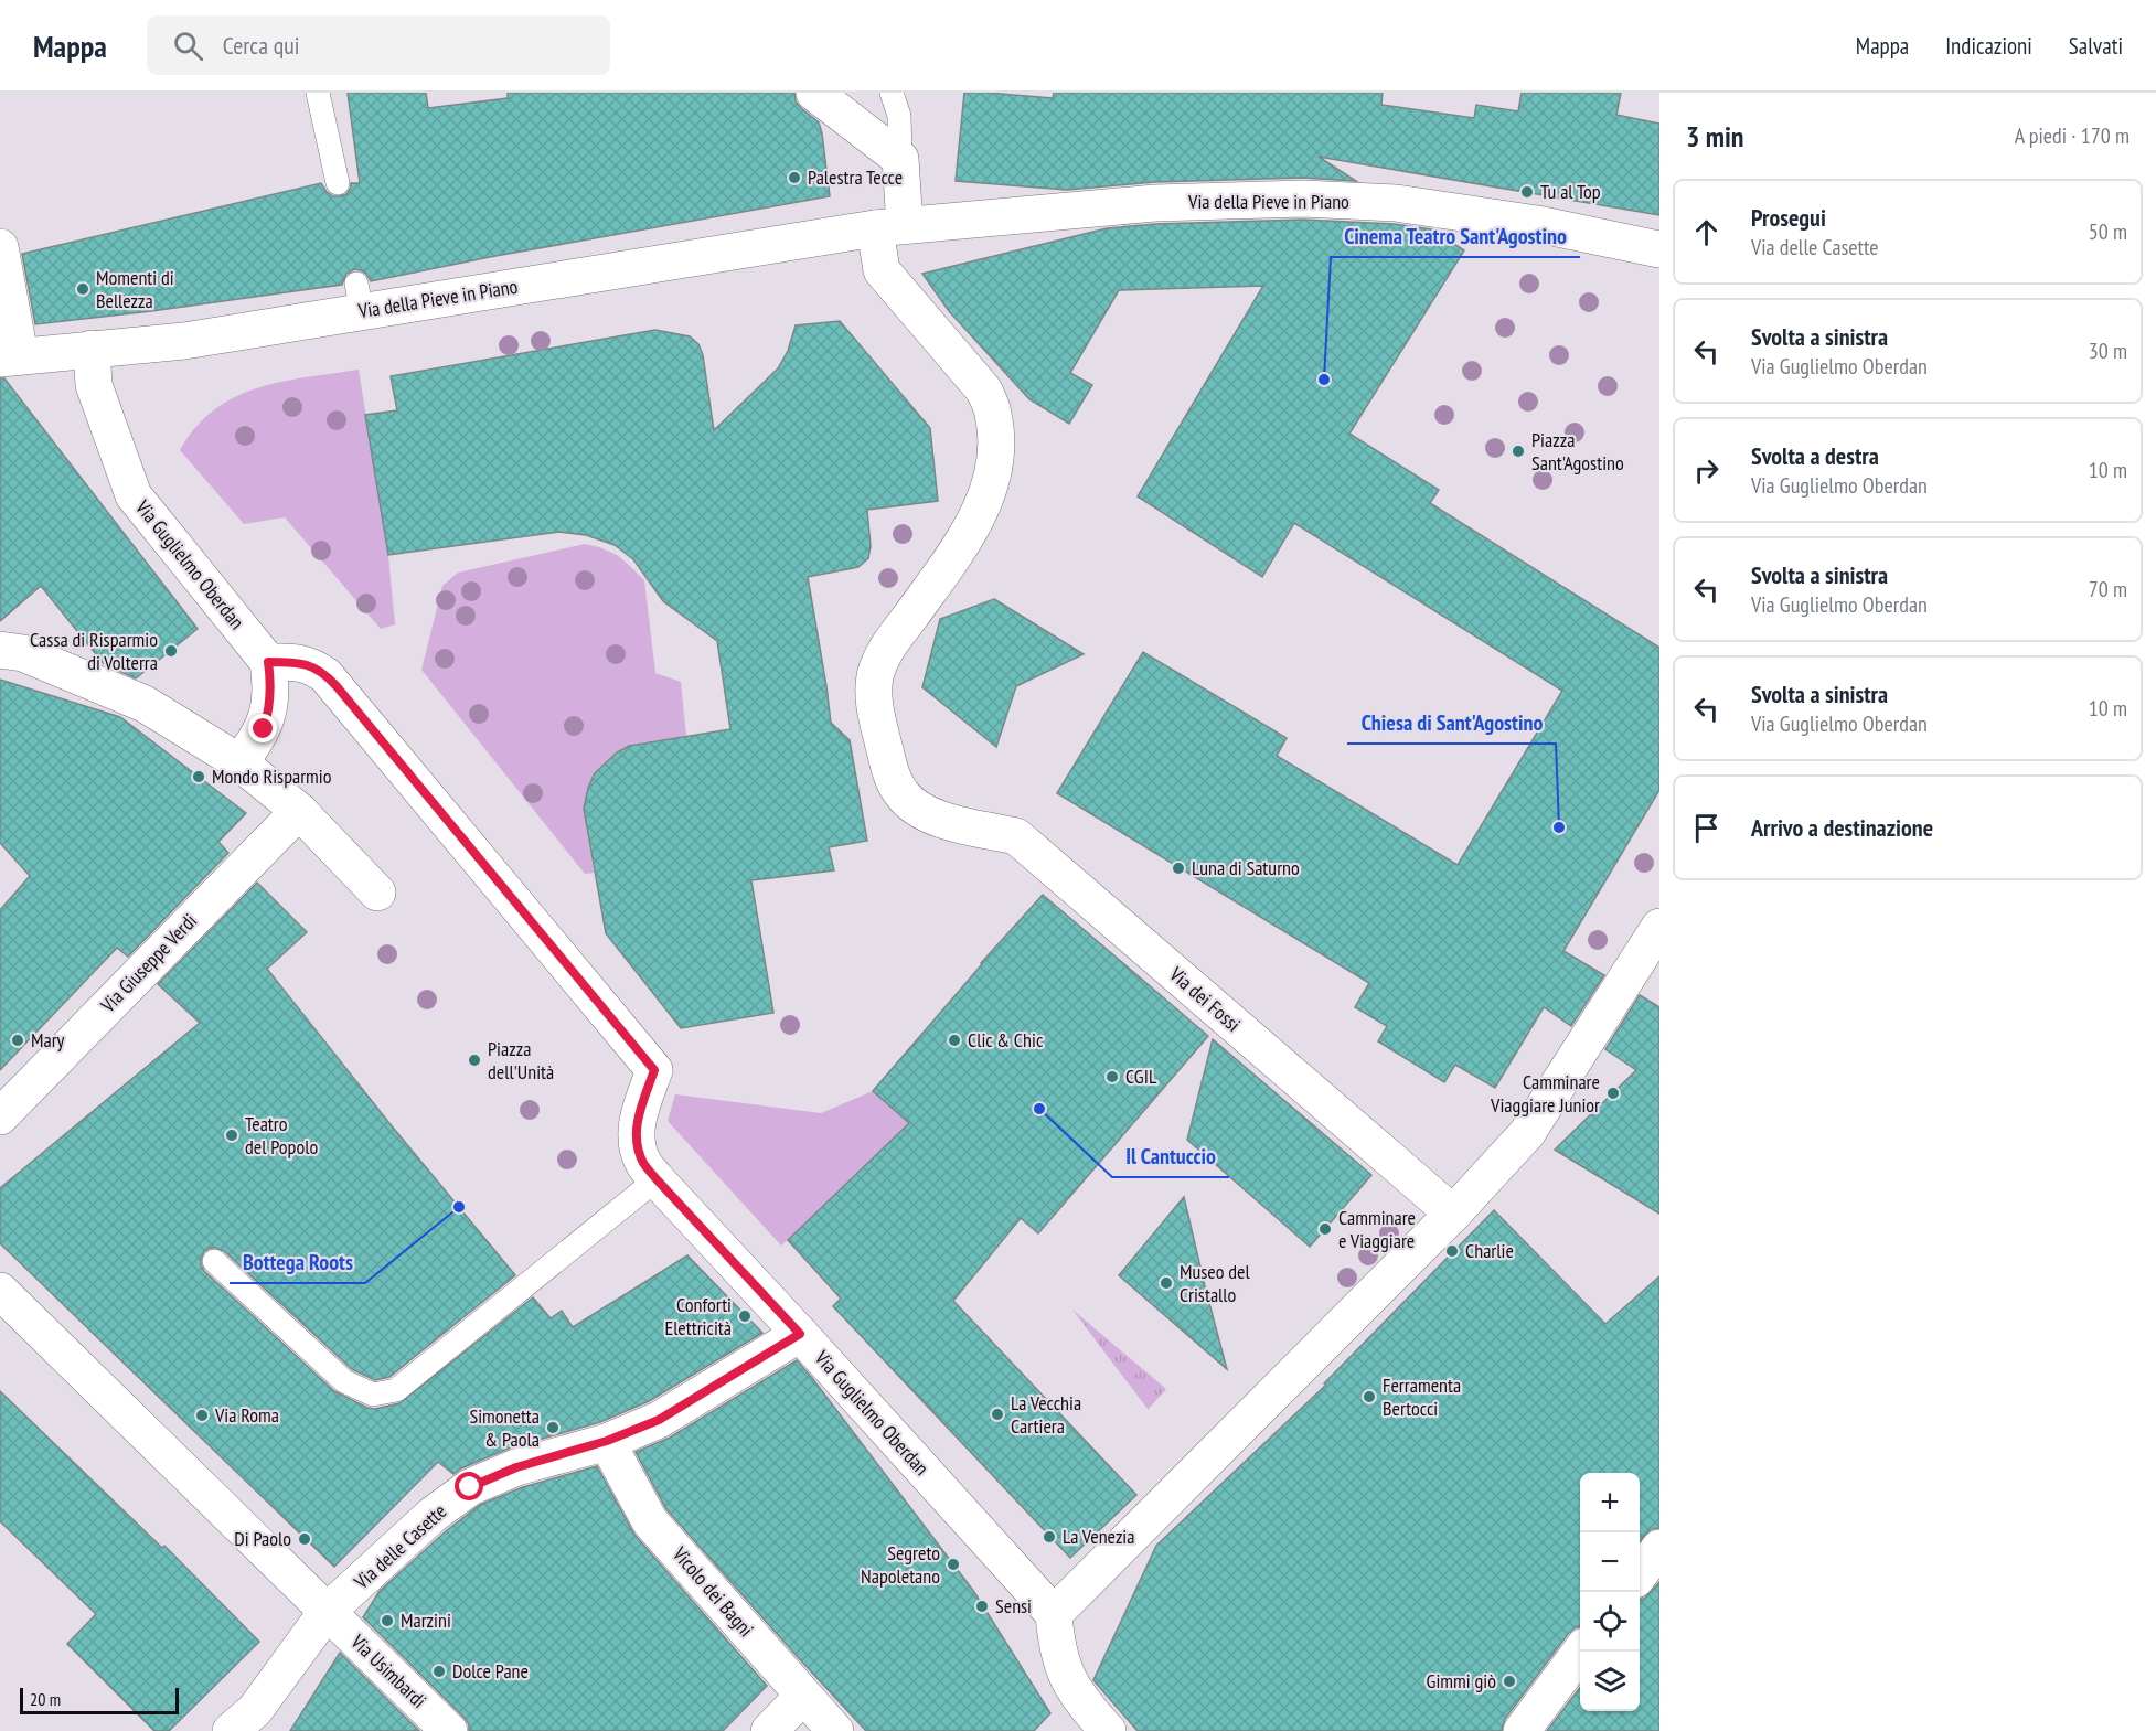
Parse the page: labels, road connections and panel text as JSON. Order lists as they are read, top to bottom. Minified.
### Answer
{"streets":{"street":["Via della Pieve in Piano","Via Guglielmo Oberdan","Via Giuseppe Verdi","Via dei Fossi","Via delle Casette","Vicolo dei Bagni","Via Usimbardi"]},"crossings":[["Via della Pieve in Piano","Via Guglielmo Oberdan"],["Via della Pieve in Piano","Via dei Fossi"],["Via Guglielmo Oberdan","Via delle Casette"],["Via delle Casette","Vicolo dei Bagni"],["Via delle Casette","Via Usimbardi"]],"places":["Palestra Tecce","Tu al Top","Momenti di Bellezza","Cinema Teatro Sant'Agostino","Piazza Sant'Agostino","Cassa di Risparmio di Volterra","Mondo Risparmio","Chiesa di Sant'Agostino","Luna di Saturno","Mary","Clic & Chic","Piazza dell'Unità","CGIL","Camminare Viaggiare Junior","Il Cantuccio","Teatro del Popolo","Bottega Roots","Camminare e Viaggiare","Charlie","Museo del Cristallo","Conforti Elettricità","Ferramenta Bertocci","La Vecchia Cartiera","Via Roma","Simonetta & Paola","La Venezia","Di Paolo","Segreto Napoletano","Sensi","Marzini","Dolce Pane","Gimmi giò"],"scale_bar":"20 m","page":{"header":"Mappa","search":"Cerca qui","nav":["Mappa","Indicazioni","Salvati"],"heading":["3 min","A piedi · 170 m"],"list":[["Prosegui","Via delle Casette","50 m"],["Svolta a sinistra","Via Guglielmo Oberdan","30 m"],["Svolta a destra","Via Guglielmo Oberdan","10 m"],["Svolta a sinistra","Via Guglielmo Oberdan","70 m"],["Svolta a sinistra","Via Guglielmo Oberdan","10 m"],"Arrivo a destinazione"],"map_buttons":["+","−"],"scale":"20 m"}}
